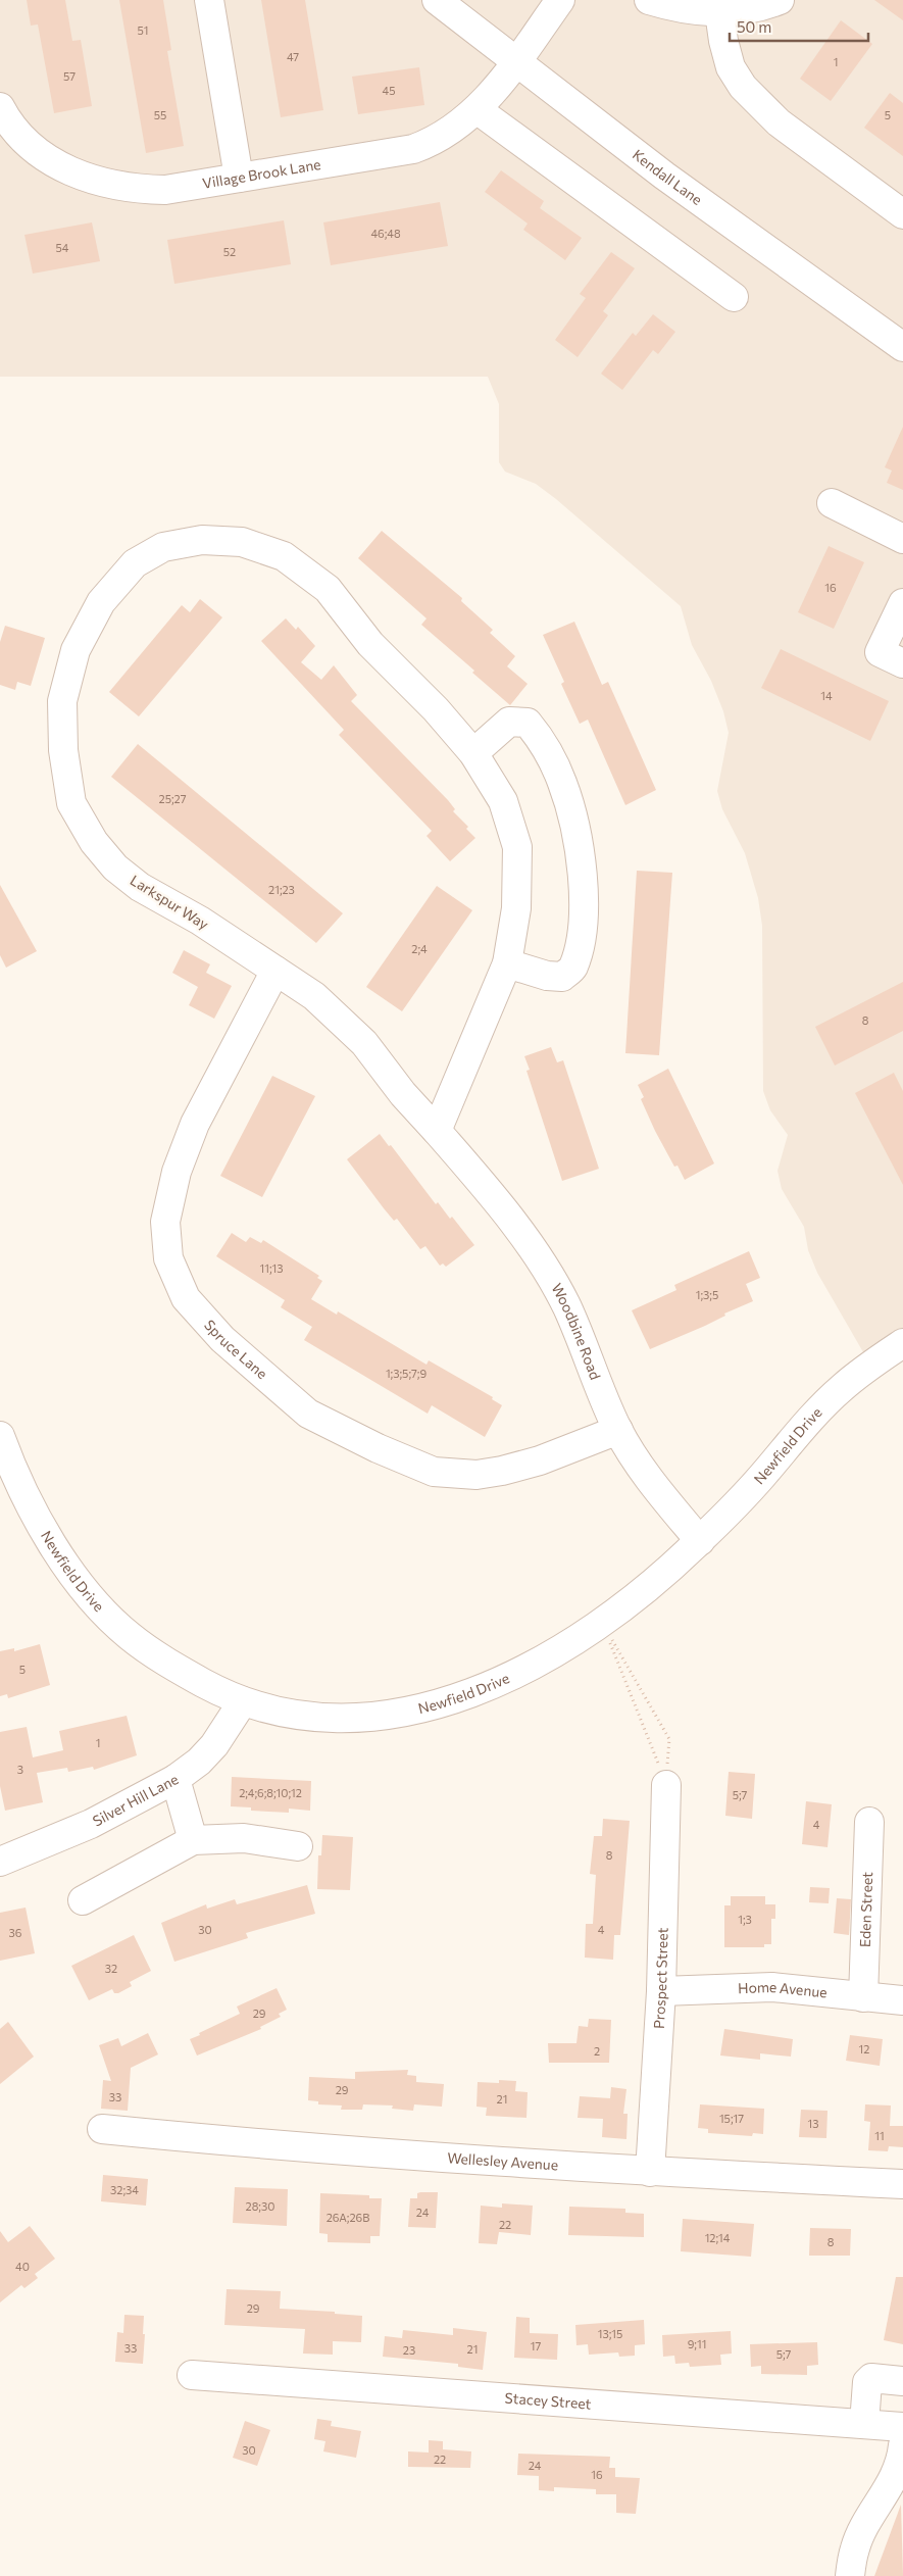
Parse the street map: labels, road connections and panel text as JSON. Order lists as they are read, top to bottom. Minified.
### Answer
{"streets":{"street":["Village Brook Lane","Kendall Lane","Larkspur Way","Woodbine Road","Spruce Lane","Newfield Drive","Silver Hill Lane","Eden Street","Prospect Street","Home Avenue","Wellesley Avenue","Stacey Street"]},"crossings":[["Village Brook Lane","Kendall Lane"],["Larkspur Way","Woodbine Road"],["Larkspur Way","Spruce Lane"],["Woodbine Road","Spruce Lane"],["Woodbine Road","Newfield Drive"],["Newfield Drive","Silver Hill Lane"],["Eden Street","Home Avenue"],["Prospect Street","Home Avenue"],["Prospect Street","Wellesley Avenue"]],"house_numbers":["51","47","1","57","45","55","5","46;48","54","52","16","14","25;27","21;23","2;4","8","11;13","1;3;5","1;3;5;7;9","5","1","3","2;4;6;8;10;12","5;7","4","8","1;3","30","4","36","32","29","12","2","29","33","21","15;17","13","11","32;34","28;30","24","26A;26B","22","12;14","8","40","29","13;15","9;11","17","33","21","23","5;7","30","22","24","16"],"scale_bar":"50 m"}
